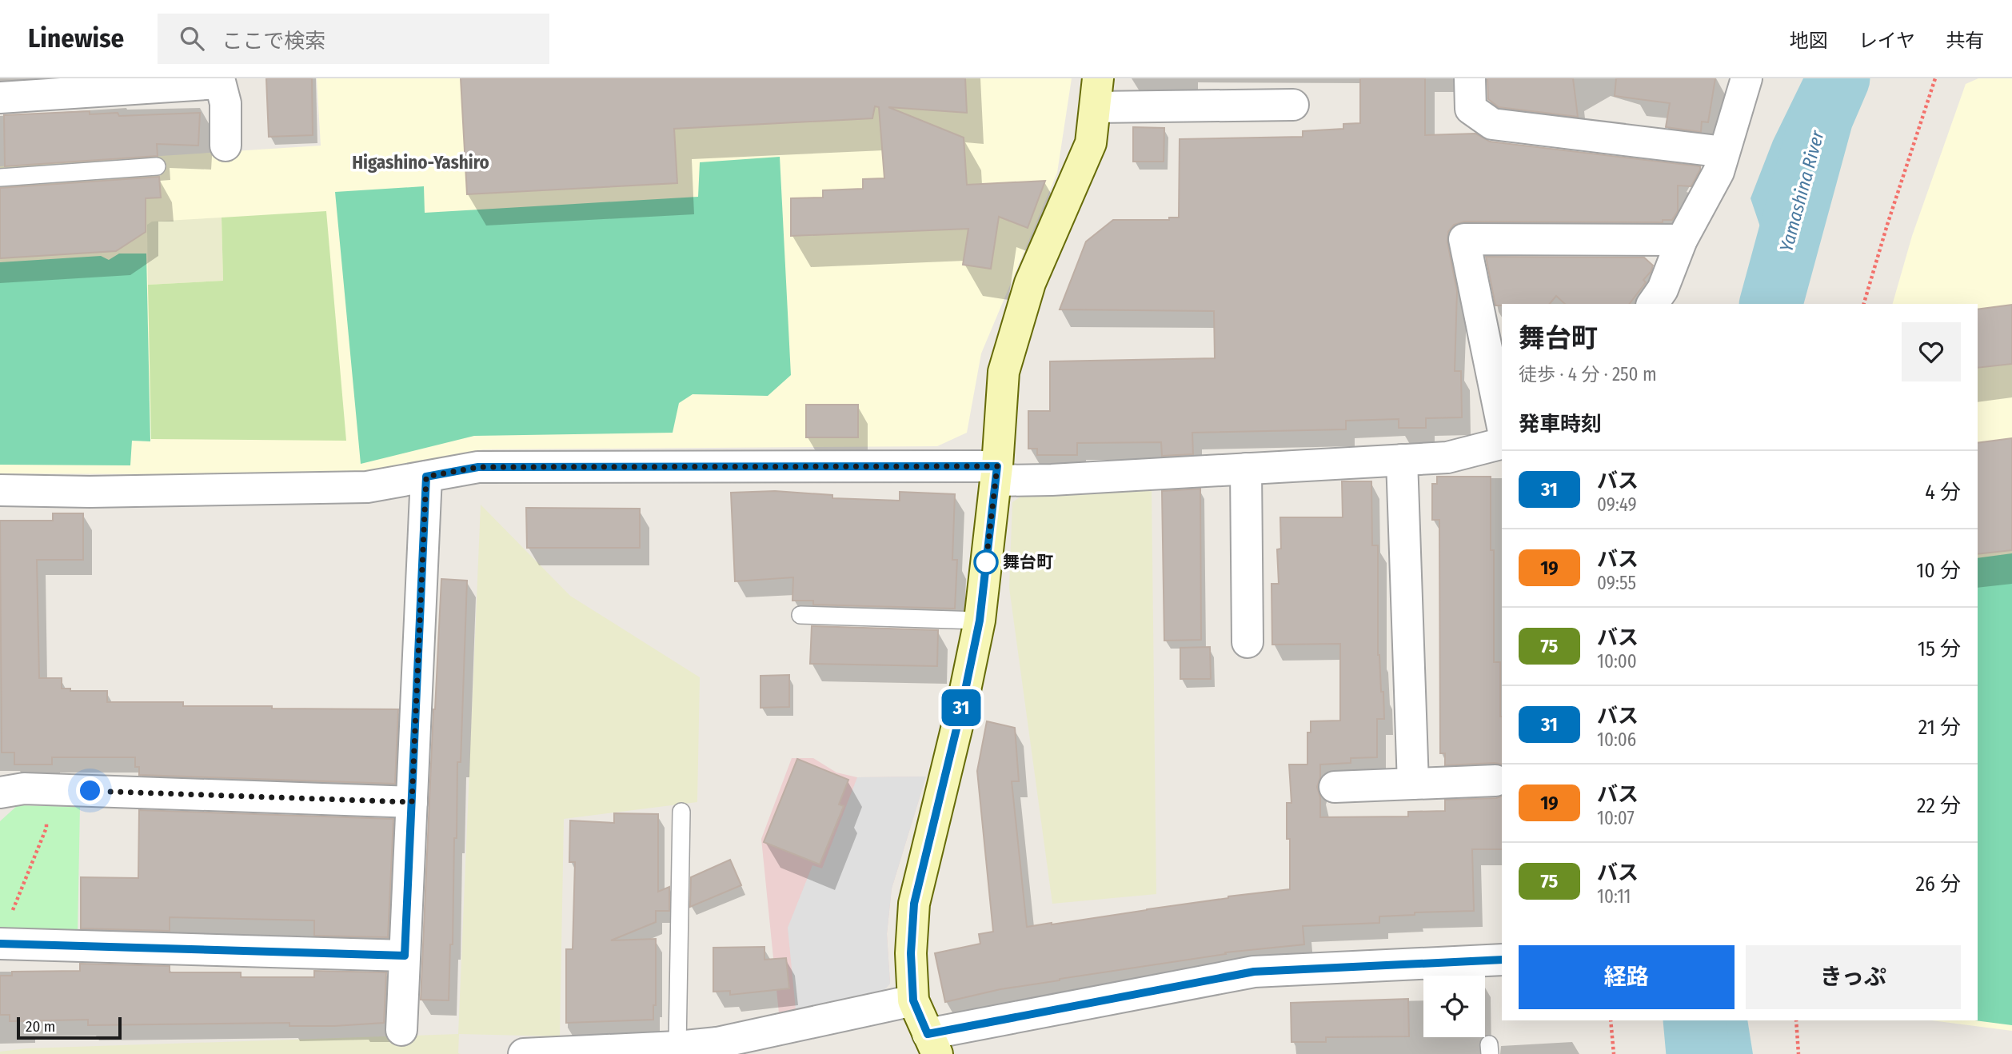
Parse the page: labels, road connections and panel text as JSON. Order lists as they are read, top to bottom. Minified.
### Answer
{"districts":["Higashino-Yashiro"],"water":["Yamashina River"],"places":["舞台町"],"lines":["bus line 31"],"scale_bar":"20 m","page":{"header":"Linewise","search":"ここで検索","nav":["地図","レイヤ","共有"],"on_map":"31","heading":[["舞台町","徒歩 · 4 分 · 250 m"],"発車時刻"],"list":[{"mark":"31","name":"バス","note":"09:49","value":"4 分"},{"mark":"19","name":"バス","note":"09:55","value":"10 分"},{"mark":"75","name":"バス","note":"10:00","value":"15 分"},{"mark":"31","name":"バス","note":"10:06","value":"21 分"},{"mark":"19","name":"バス","note":"10:07","value":"22 分"},{"mark":"75","name":"バス","note":"10:11","value":"26 分"}],"buttons":["経路","きっぷ"],"scale":"20 m"}}
